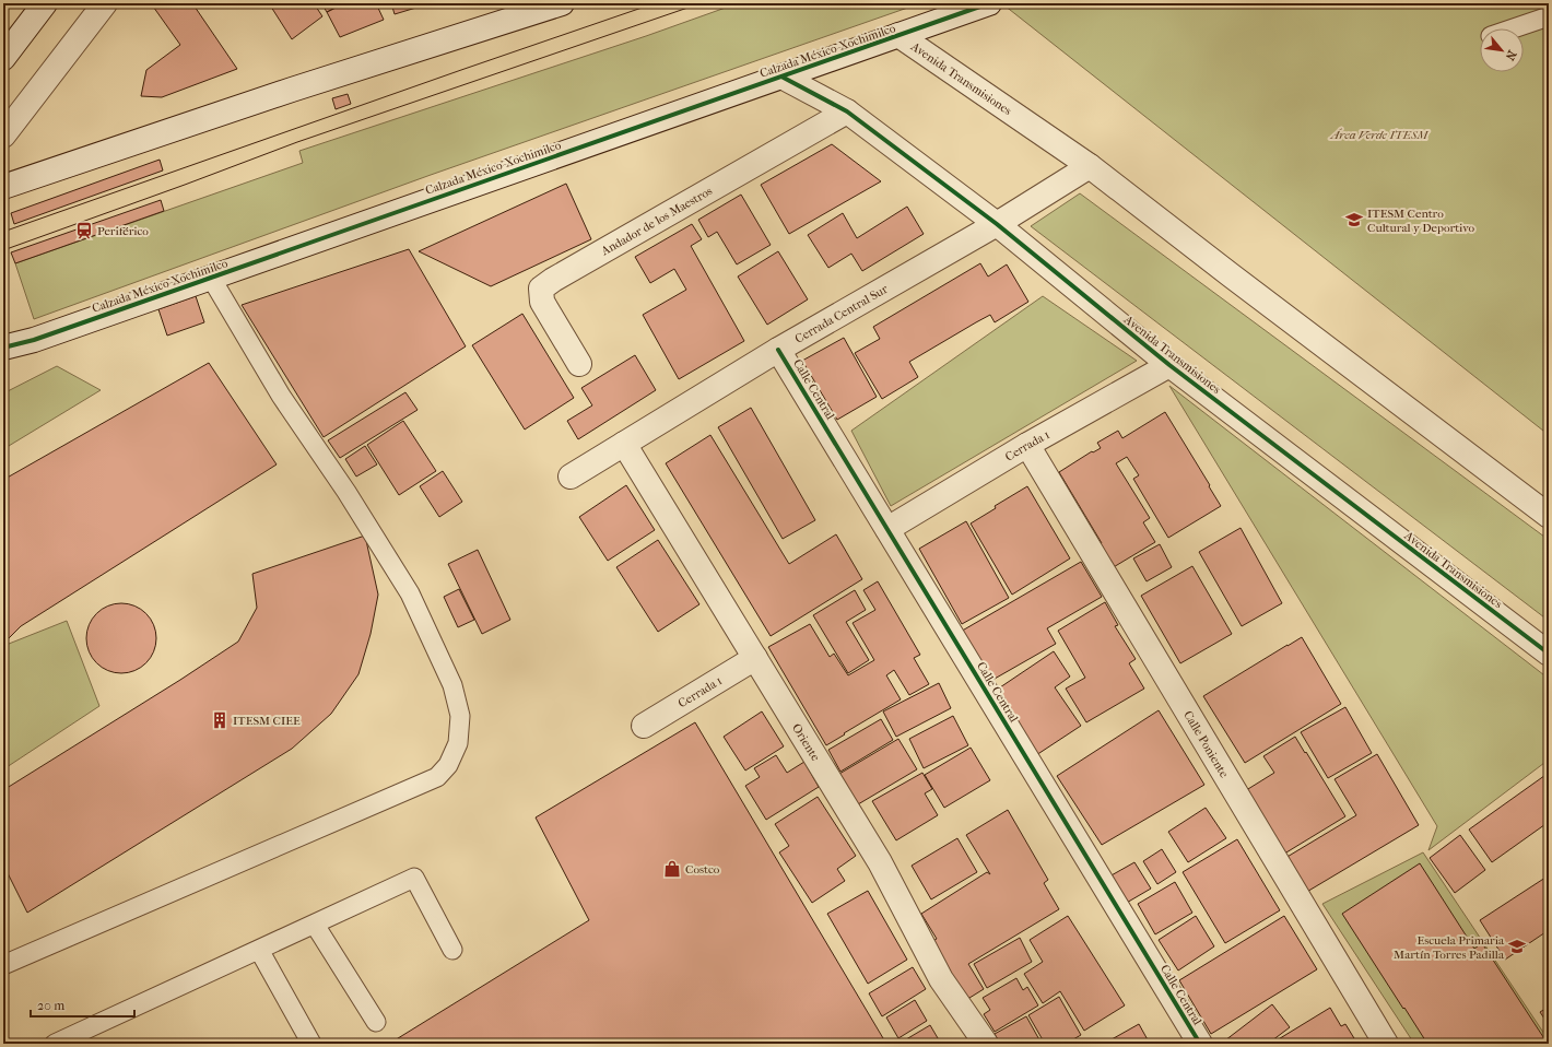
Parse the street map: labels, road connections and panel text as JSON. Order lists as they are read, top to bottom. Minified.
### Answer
{"streets":{"street":["Calzada México-Xochimilco","Avenida Transmisiones","Andador de los Maestros","Cerrada Central Sur","Calle Central","Cerrada 1","Oriente","Calle Poniente"]},"crossings":[["Calzada México-Xochimilco","Avenida Transmisiones"],["Avenida Transmisiones","Andador de los Maestros"],["Avenida Transmisiones","Cerrada Central Sur"],["Avenida Transmisiones","Cerrada 1"],["Cerrada Central Sur","Calle Central"],["Cerrada Central Sur","Oriente"],["Calle Central","Cerrada 1"],["Cerrada 1","Oriente"],["Cerrada 1","Calle Poniente"]],"parks":["Área Verde ITESM"],"places":{"school or university":["ITESM Centro Cultural y Deportivo","Escuela Primaria Martín Torres Padilla"],"station":["Periférico"],"building":["ITESM CIEE"],"shop":["Costco"]},"scale_bar":"20 m","north":"bottom right"}
